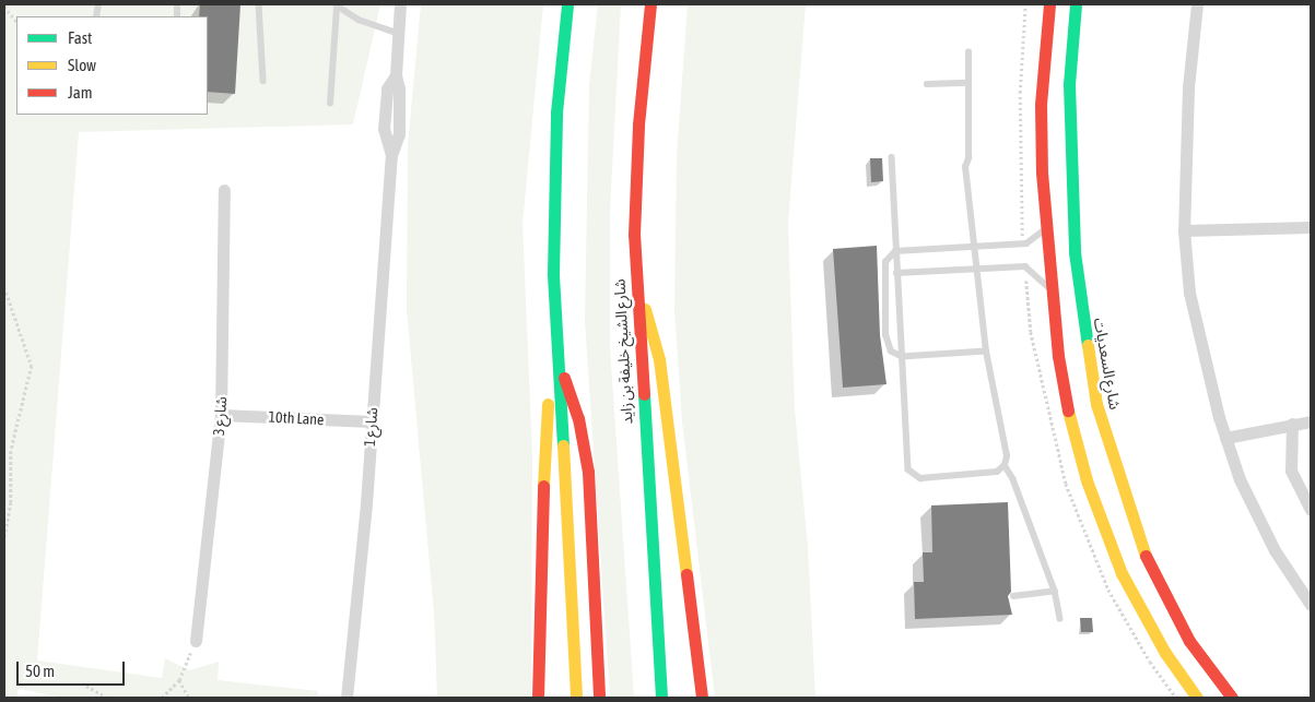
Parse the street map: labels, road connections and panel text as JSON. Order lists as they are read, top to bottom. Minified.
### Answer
{"streets":{"main road":["شارع الشيخ خليفة بن زايد","شارع السعديات"],"street":["شارع 3","10th Lane","شارع 1"]},"crossings":[["شارع 3","10th Lane"],["10th Lane","شارع 1"]],"legend":["Fast","Slow","Jam"],"scale_bar":"50 m"}
